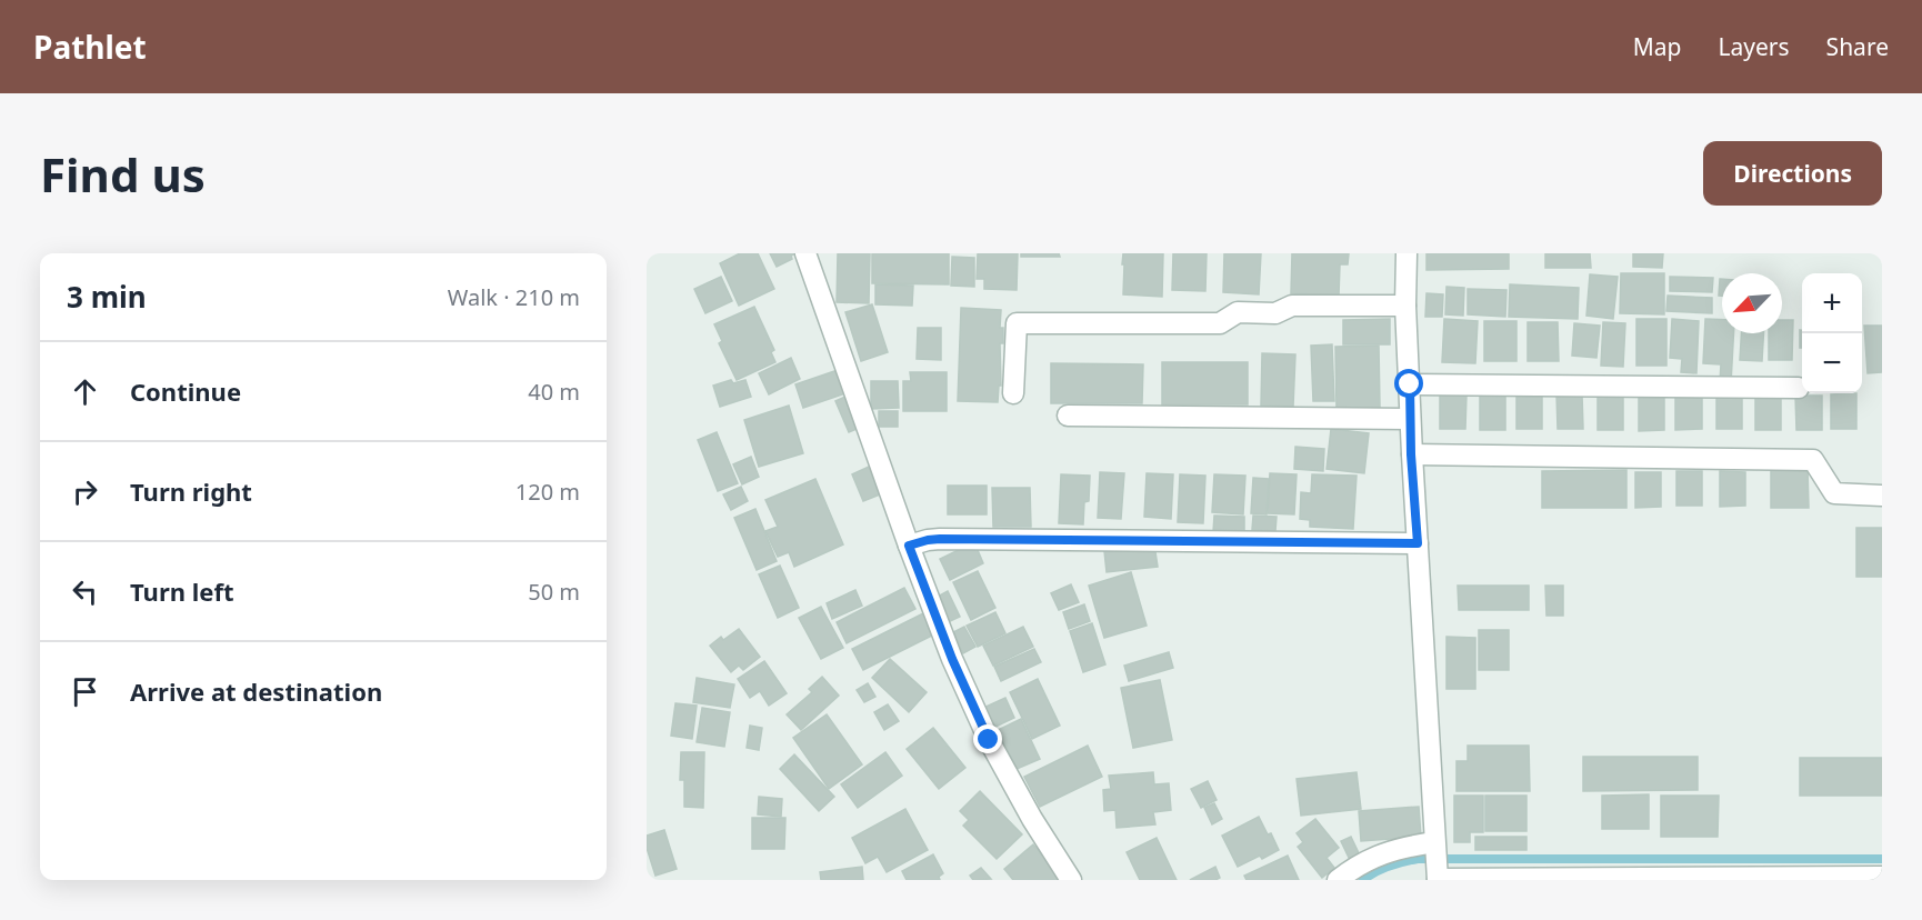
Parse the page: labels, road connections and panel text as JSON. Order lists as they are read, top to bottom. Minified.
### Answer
{"north":"bottom left","page":{"header":"Pathlet","nav":["Map","Layers","Share"],"buttons":"Directions","title":"Find us","heading":["3 min","Walk · 210 m"],"map_buttons":["+","−"],"list":[["Continue","40 m"],["Turn right","120 m"],["Turn left","50 m"],"Arrive at destination"]}}
